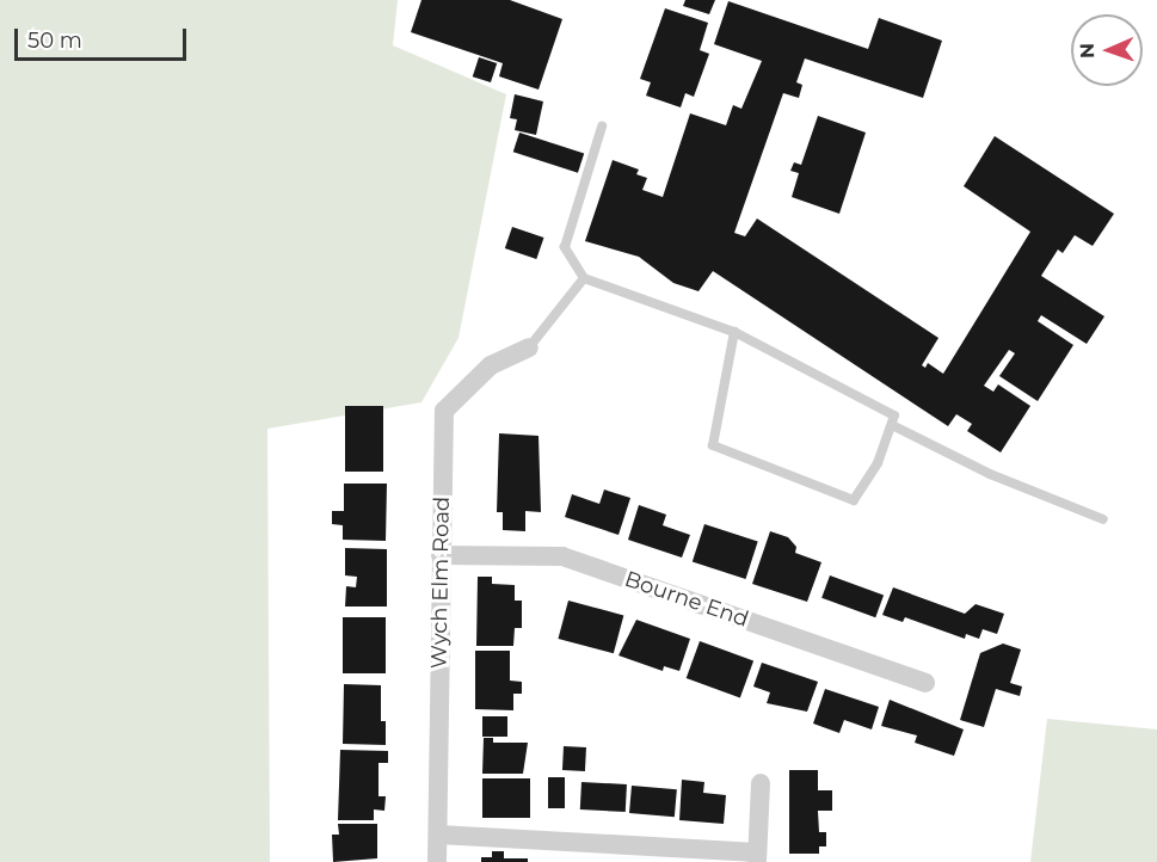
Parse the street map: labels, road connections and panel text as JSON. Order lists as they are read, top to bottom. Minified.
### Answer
{"streets":{"street":["Wych Elm Road","Bourne End"]},"crossings":[["Wych Elm Road","Bourne End"]],"scale_bar":"50 m","north":"left"}
